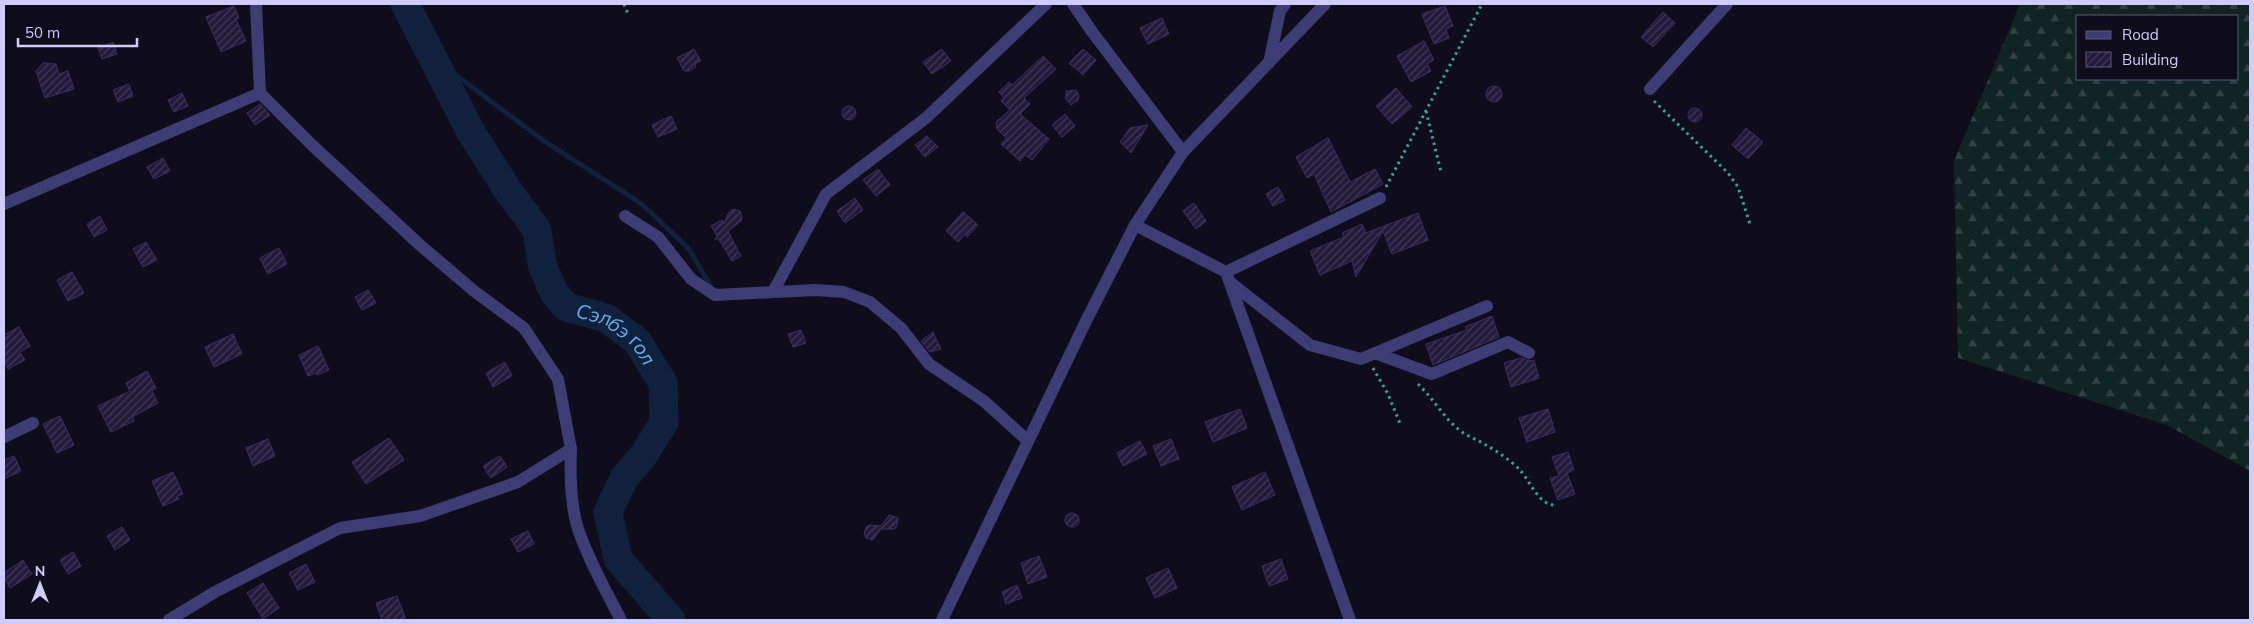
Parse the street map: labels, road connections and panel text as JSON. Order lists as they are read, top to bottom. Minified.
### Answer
{"water":["Сэлбэ гол"],"legend":["Road","Building"],"scale_bar":"50 m","north":"top"}
